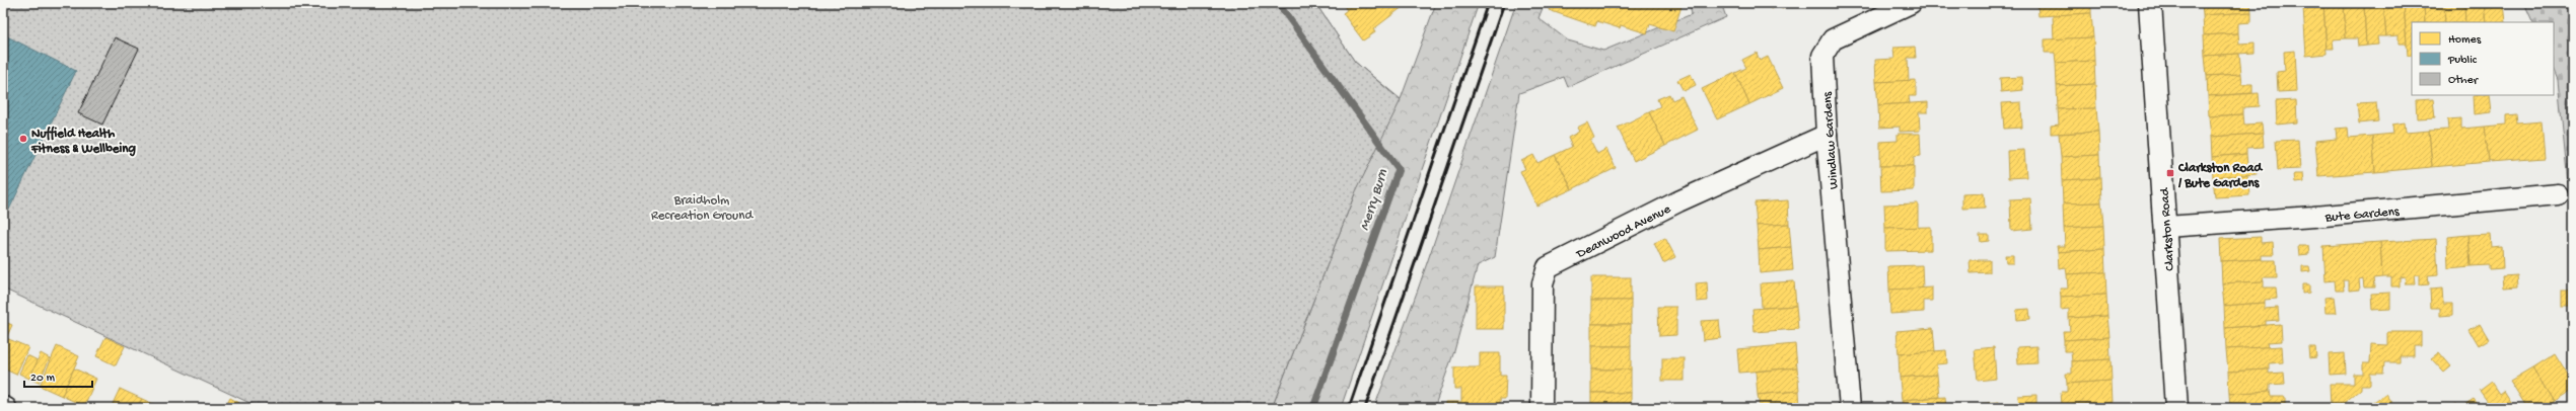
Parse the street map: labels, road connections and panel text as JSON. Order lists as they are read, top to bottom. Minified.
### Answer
{"streets":{"main road":["Clarkston Road"],"street":["Windlaw Gardens","Bute Gardens","Deanwood Avenue"]},"crossings":[["Windlaw Gardens","Deanwood Avenue"],["Bute Gardens","Clarkston Road"]],"water":["Merry Burn"],"parks":["Braidholm Recreation Ground"],"places":{"other":["Nuffield Health Fitness & Wellbeing"],"transit":["Clarkston Road / Bute Gardens"]},"legend":["Homes","Public","Other"],"scale_bar":"20 m"}
